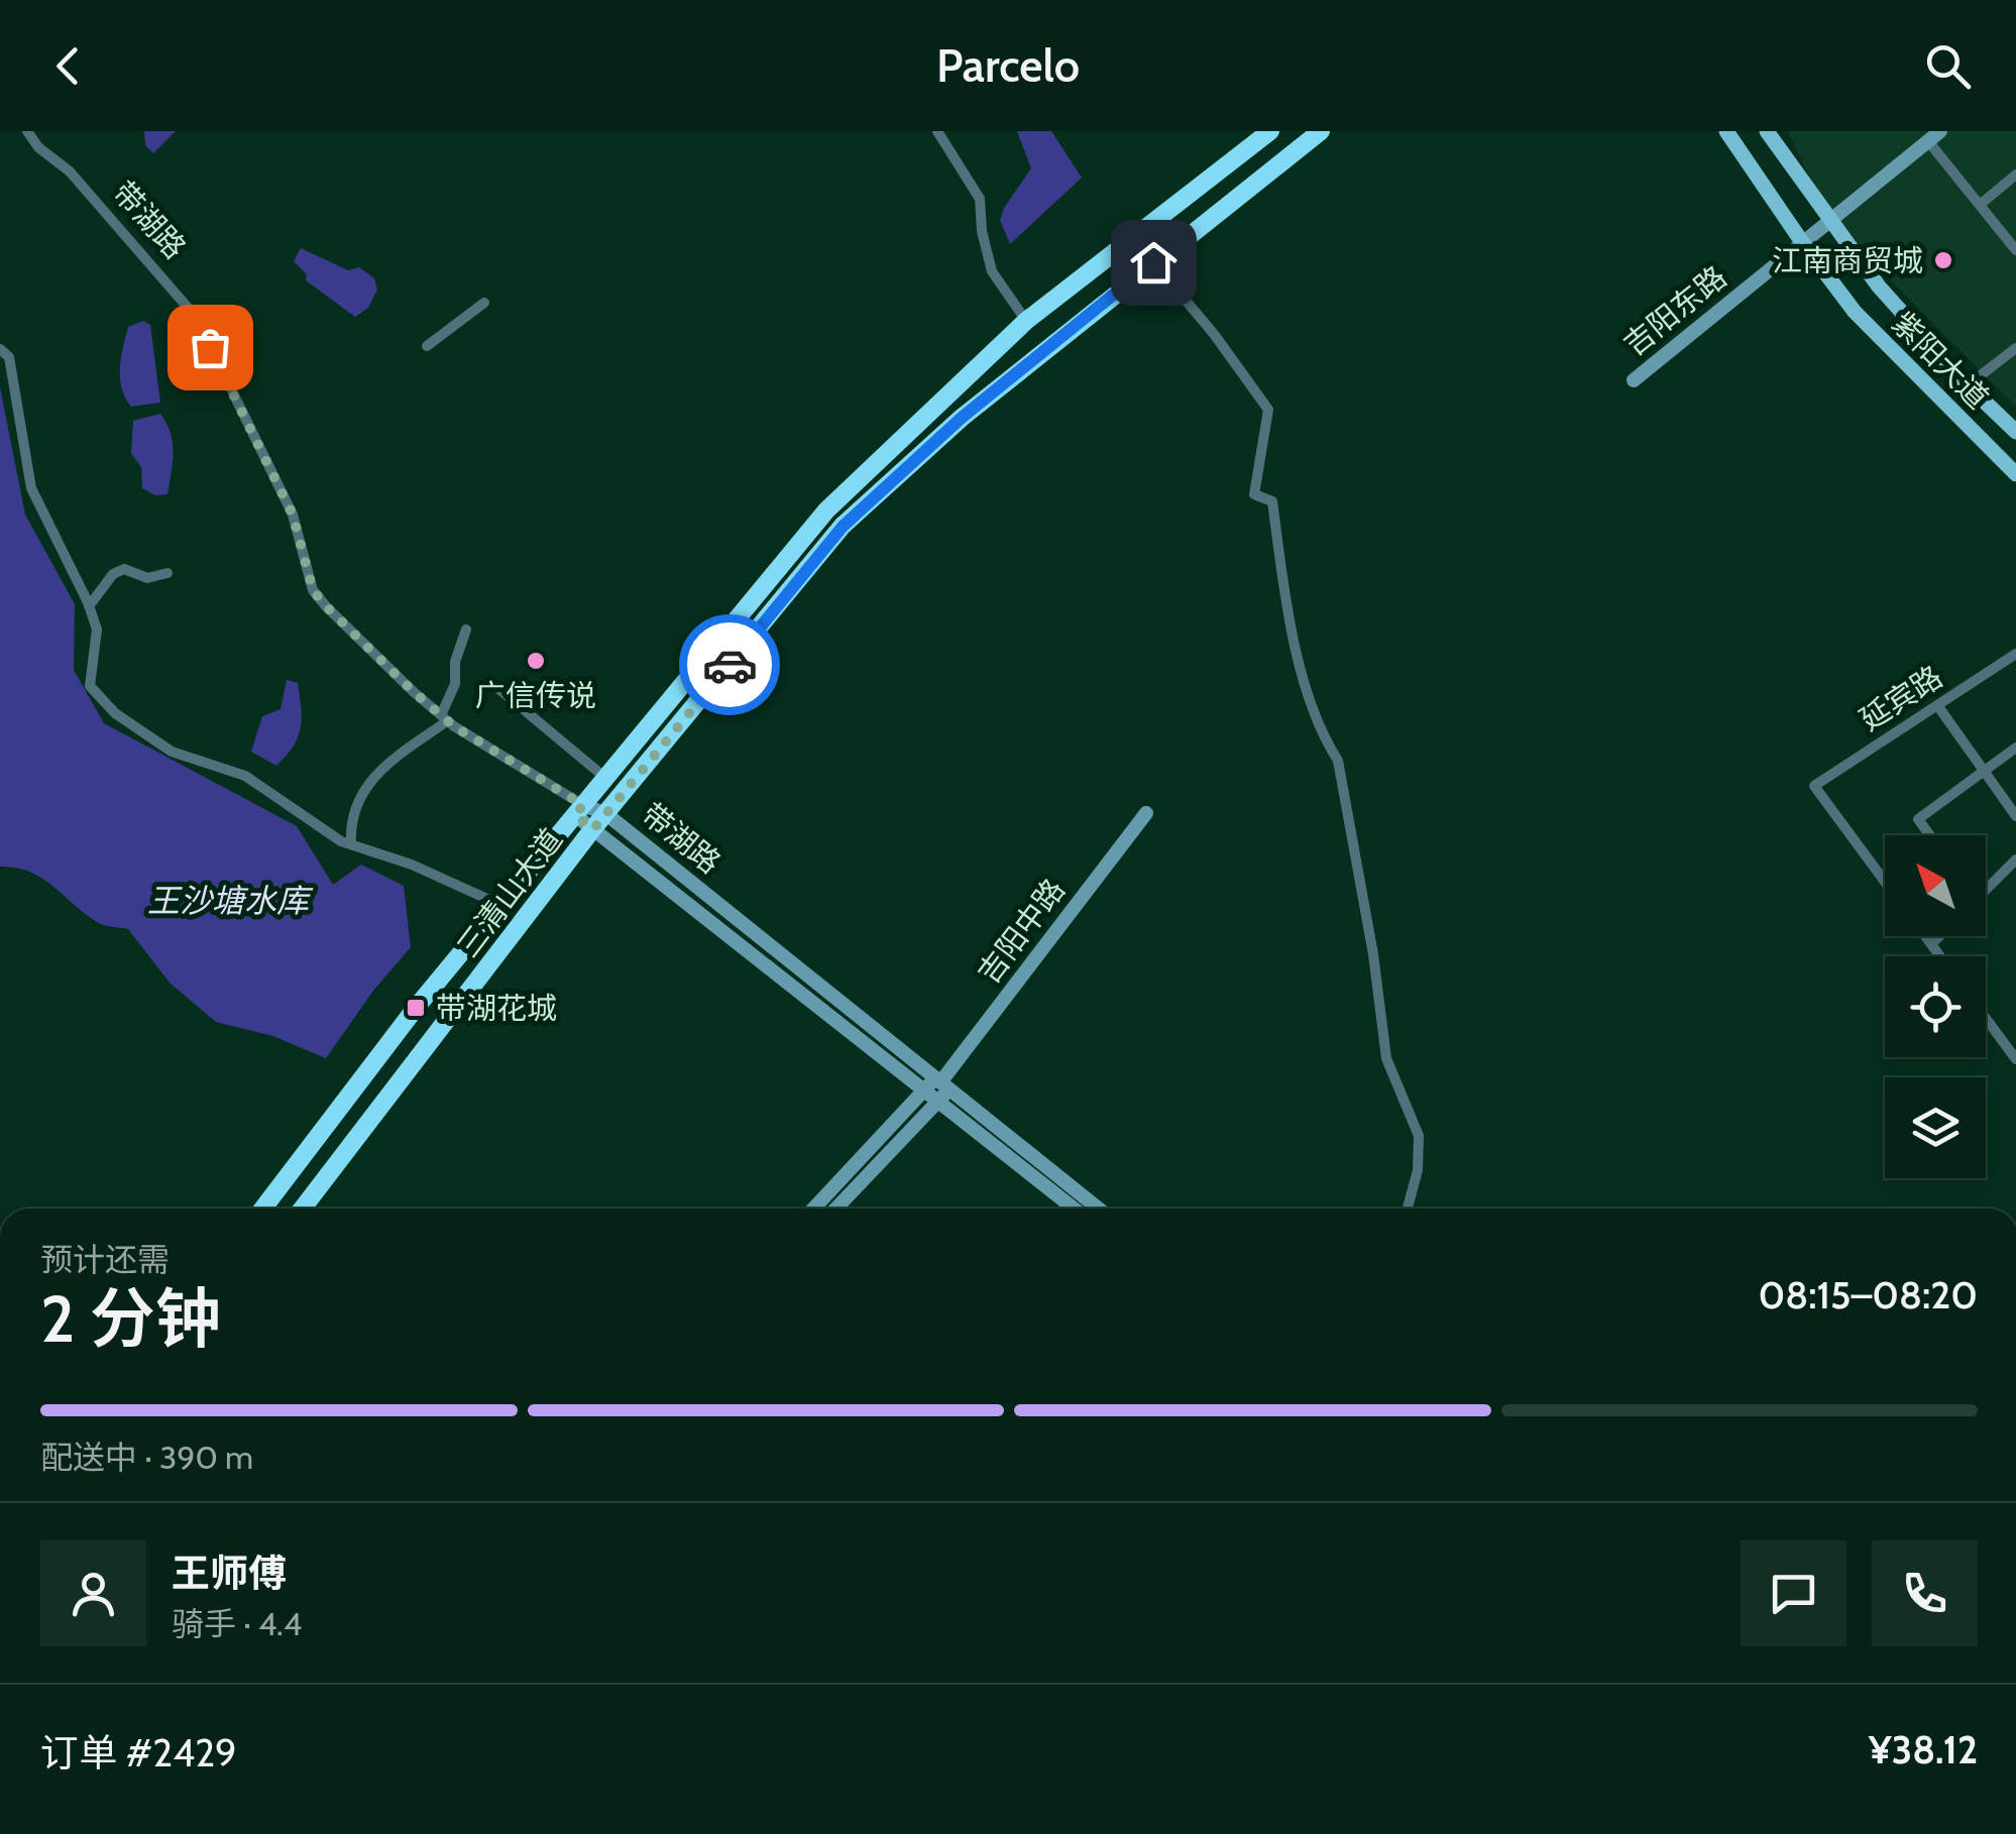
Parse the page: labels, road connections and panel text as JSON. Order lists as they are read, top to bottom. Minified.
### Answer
{"streets":{"highway":["三清山大道"],"main road":["带湖路","吉阳东路","紫阳大道","吉阳中路"],"street":["延宾路"]},"crossings":[["带湖路","三清山大道"],["带湖路","吉阳中路"],["吉阳东路","紫阳大道"]],"water":["王沙塘水库"],"places":{"other":["江南商贸城","广信传说"],"transit":["带湖花城"]},"north":"top left","page":{"header":"Parcelo","heading":["2 分钟","预计还需","08:15–08:20"],"panel":["王师傅","骑手 · 4.4","订单 #2429","¥38.12"],"bar":"配送中 · 390 m"}}
